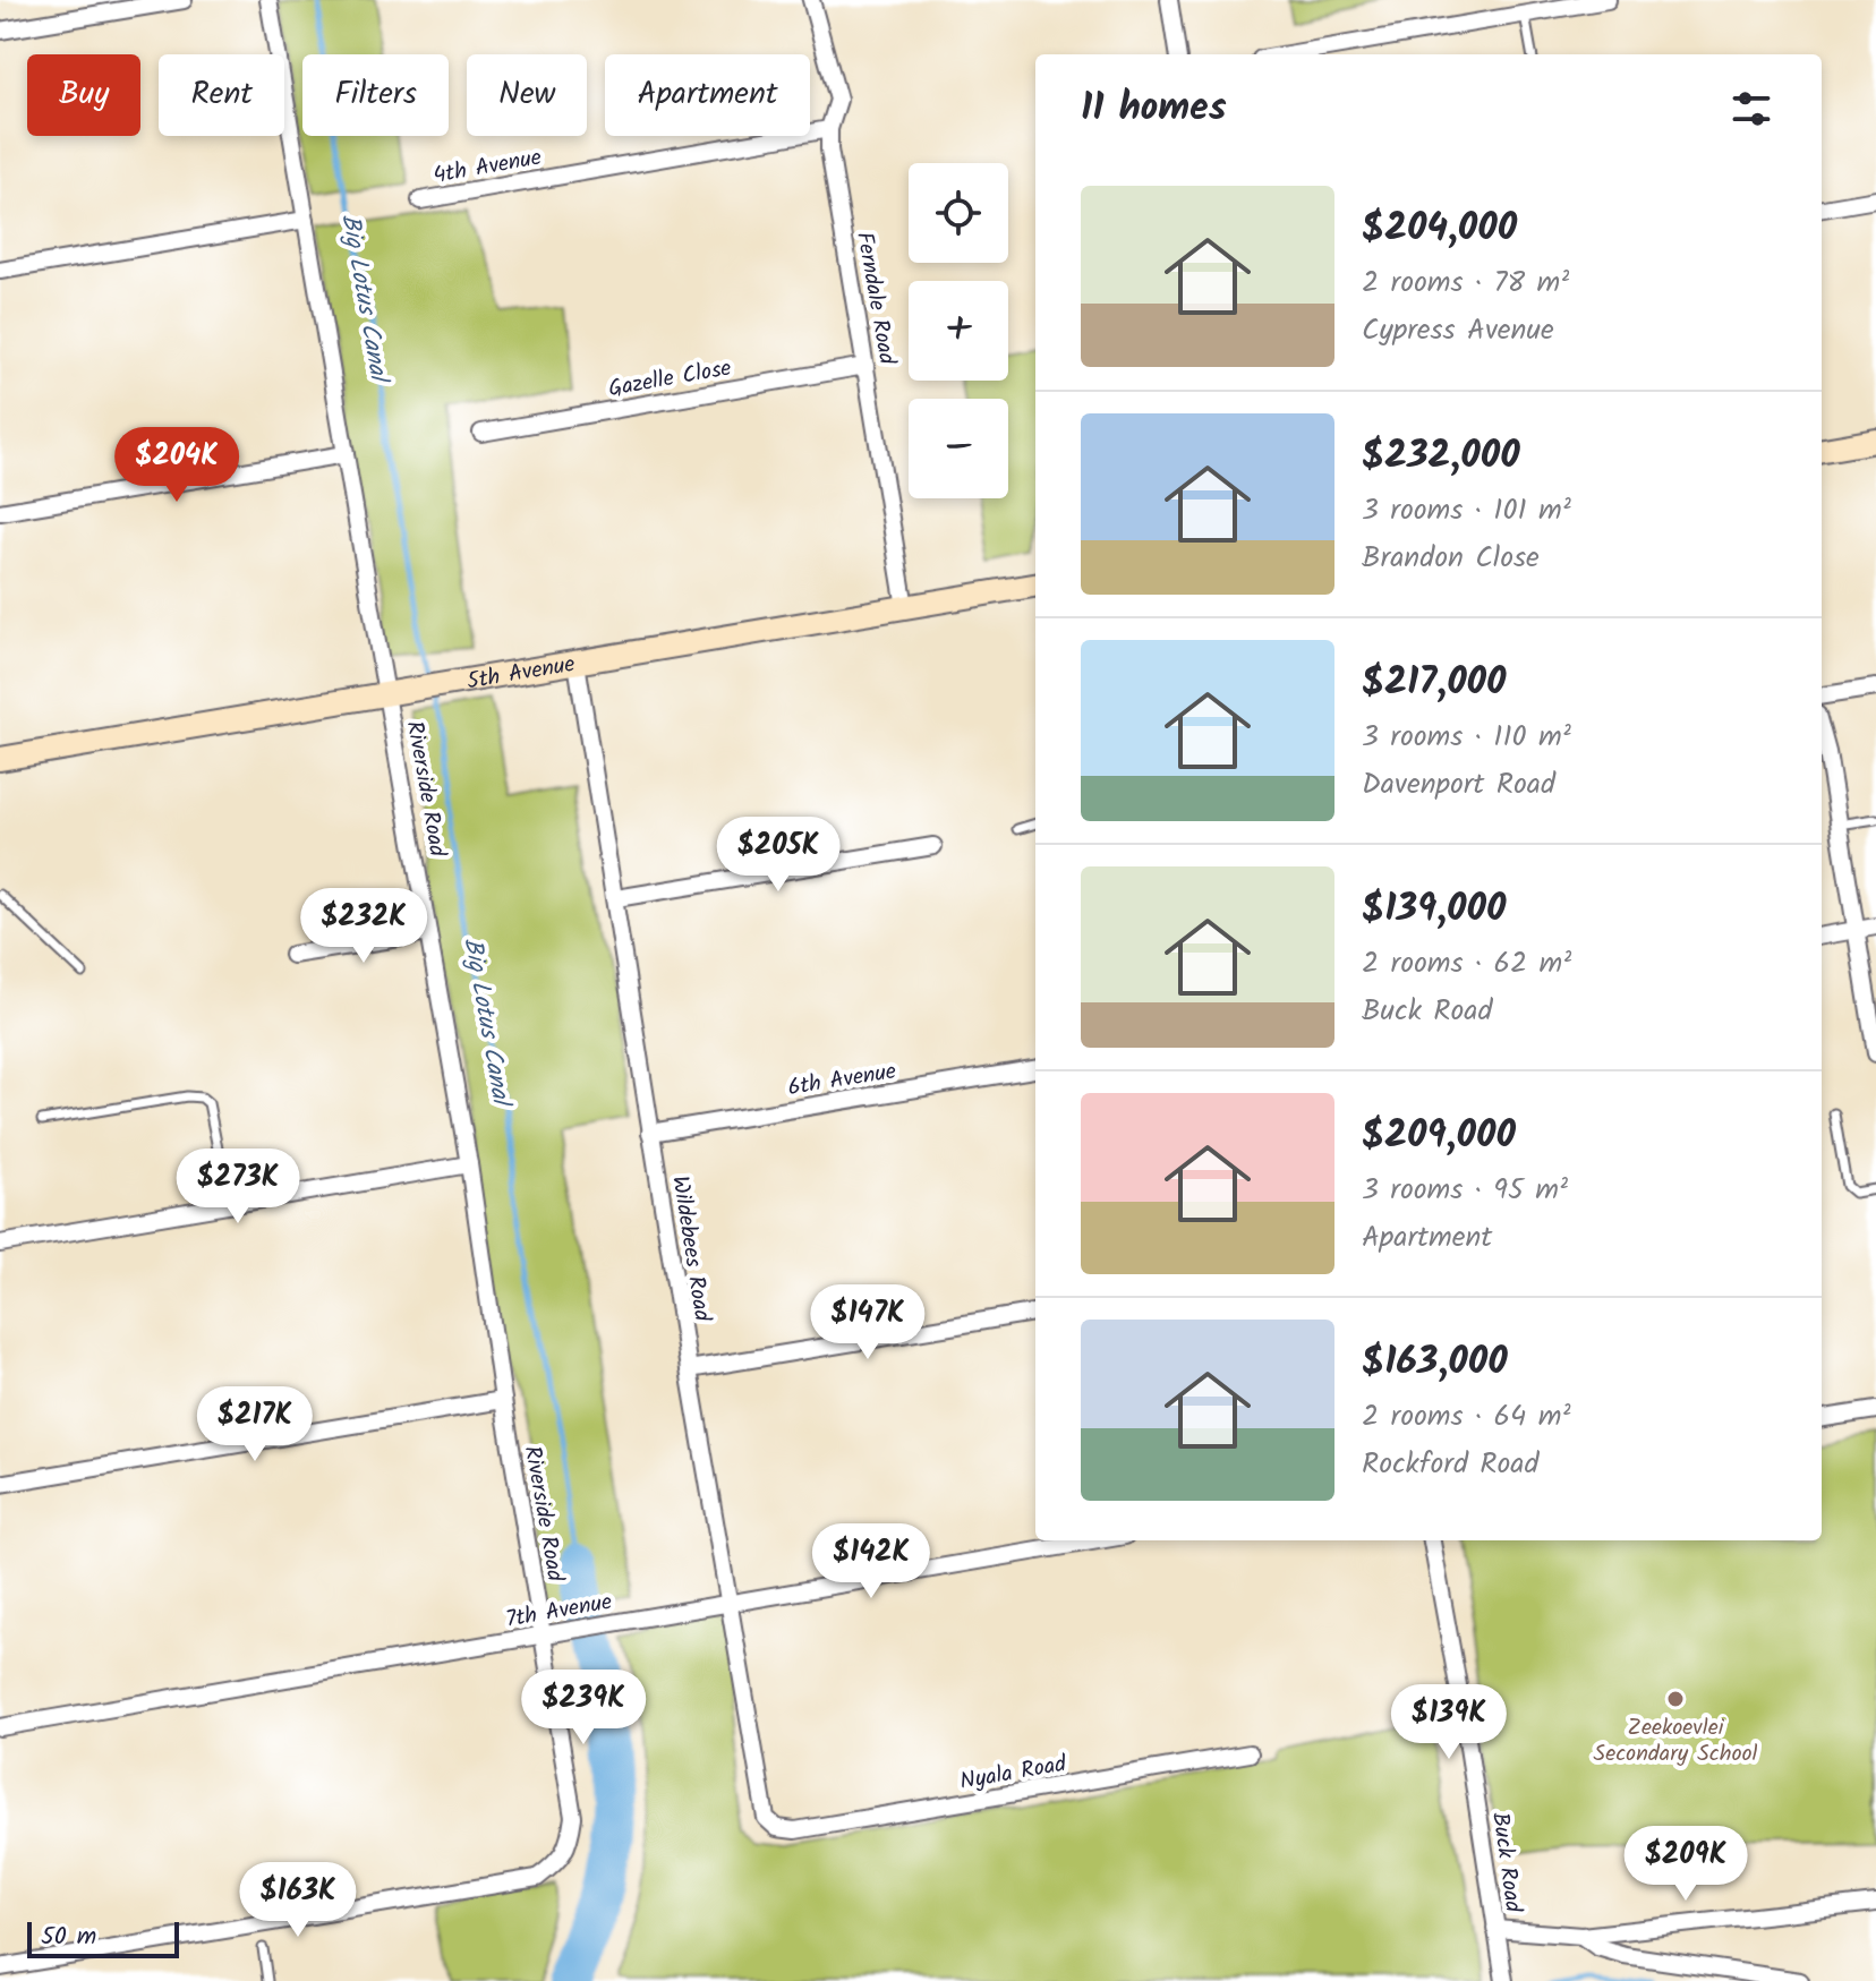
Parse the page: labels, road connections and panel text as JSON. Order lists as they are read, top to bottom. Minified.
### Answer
{"streets":{"main road":["5th Avenue"],"street":["4th Avenue","Ferndale Road","Gazelle Close","Riverside Road","6th Avenue","Wildebees Road","7th Avenue","Nyala Road","Buck Road"]},"crossings":[["4th Avenue","Ferndale Road"],["Ferndale Road","Gazelle Close"],["Ferndale Road","5th Avenue"],["5th Avenue","Riverside Road"],["5th Avenue","Wildebees Road"],["Riverside Road","7th Avenue"],["6th Avenue","Wildebees Road"],["Wildebees Road","7th Avenue"],["Wildebees Road","Nyala Road"]],"water":["Big Lotus Canal"],"places":["Zeekoevlei Secondary School"],"scale_bar":"50 m","page":{"chip":["Buy","Rent","Filters","New","Apartment"],"heading":"11 homes","map_buttons":["+","−"],"list":[{"name":"$204,000","note":"2 rooms · 78 m² · Cypress Avenue"},{"name":"$232,000","note":"3 rooms · 101 m² · Brandon Close"},{"name":"$217,000","note":"3 rooms · 110 m² · Davenport Road"},{"name":"$139,000","note":"2 rooms · 62 m² · Buck Road"},{"name":"$209,000","note":"3 rooms · 95 m² · Apartment"},{"name":"$163,000","note":"2 rooms · 64 m² · Rockford Road"}],"price":["$204K","$205K","$232K","$273K","$147K","$217K","$142K","$239K","$139K","$209K","$163K"],"scale":"50 m"}}
